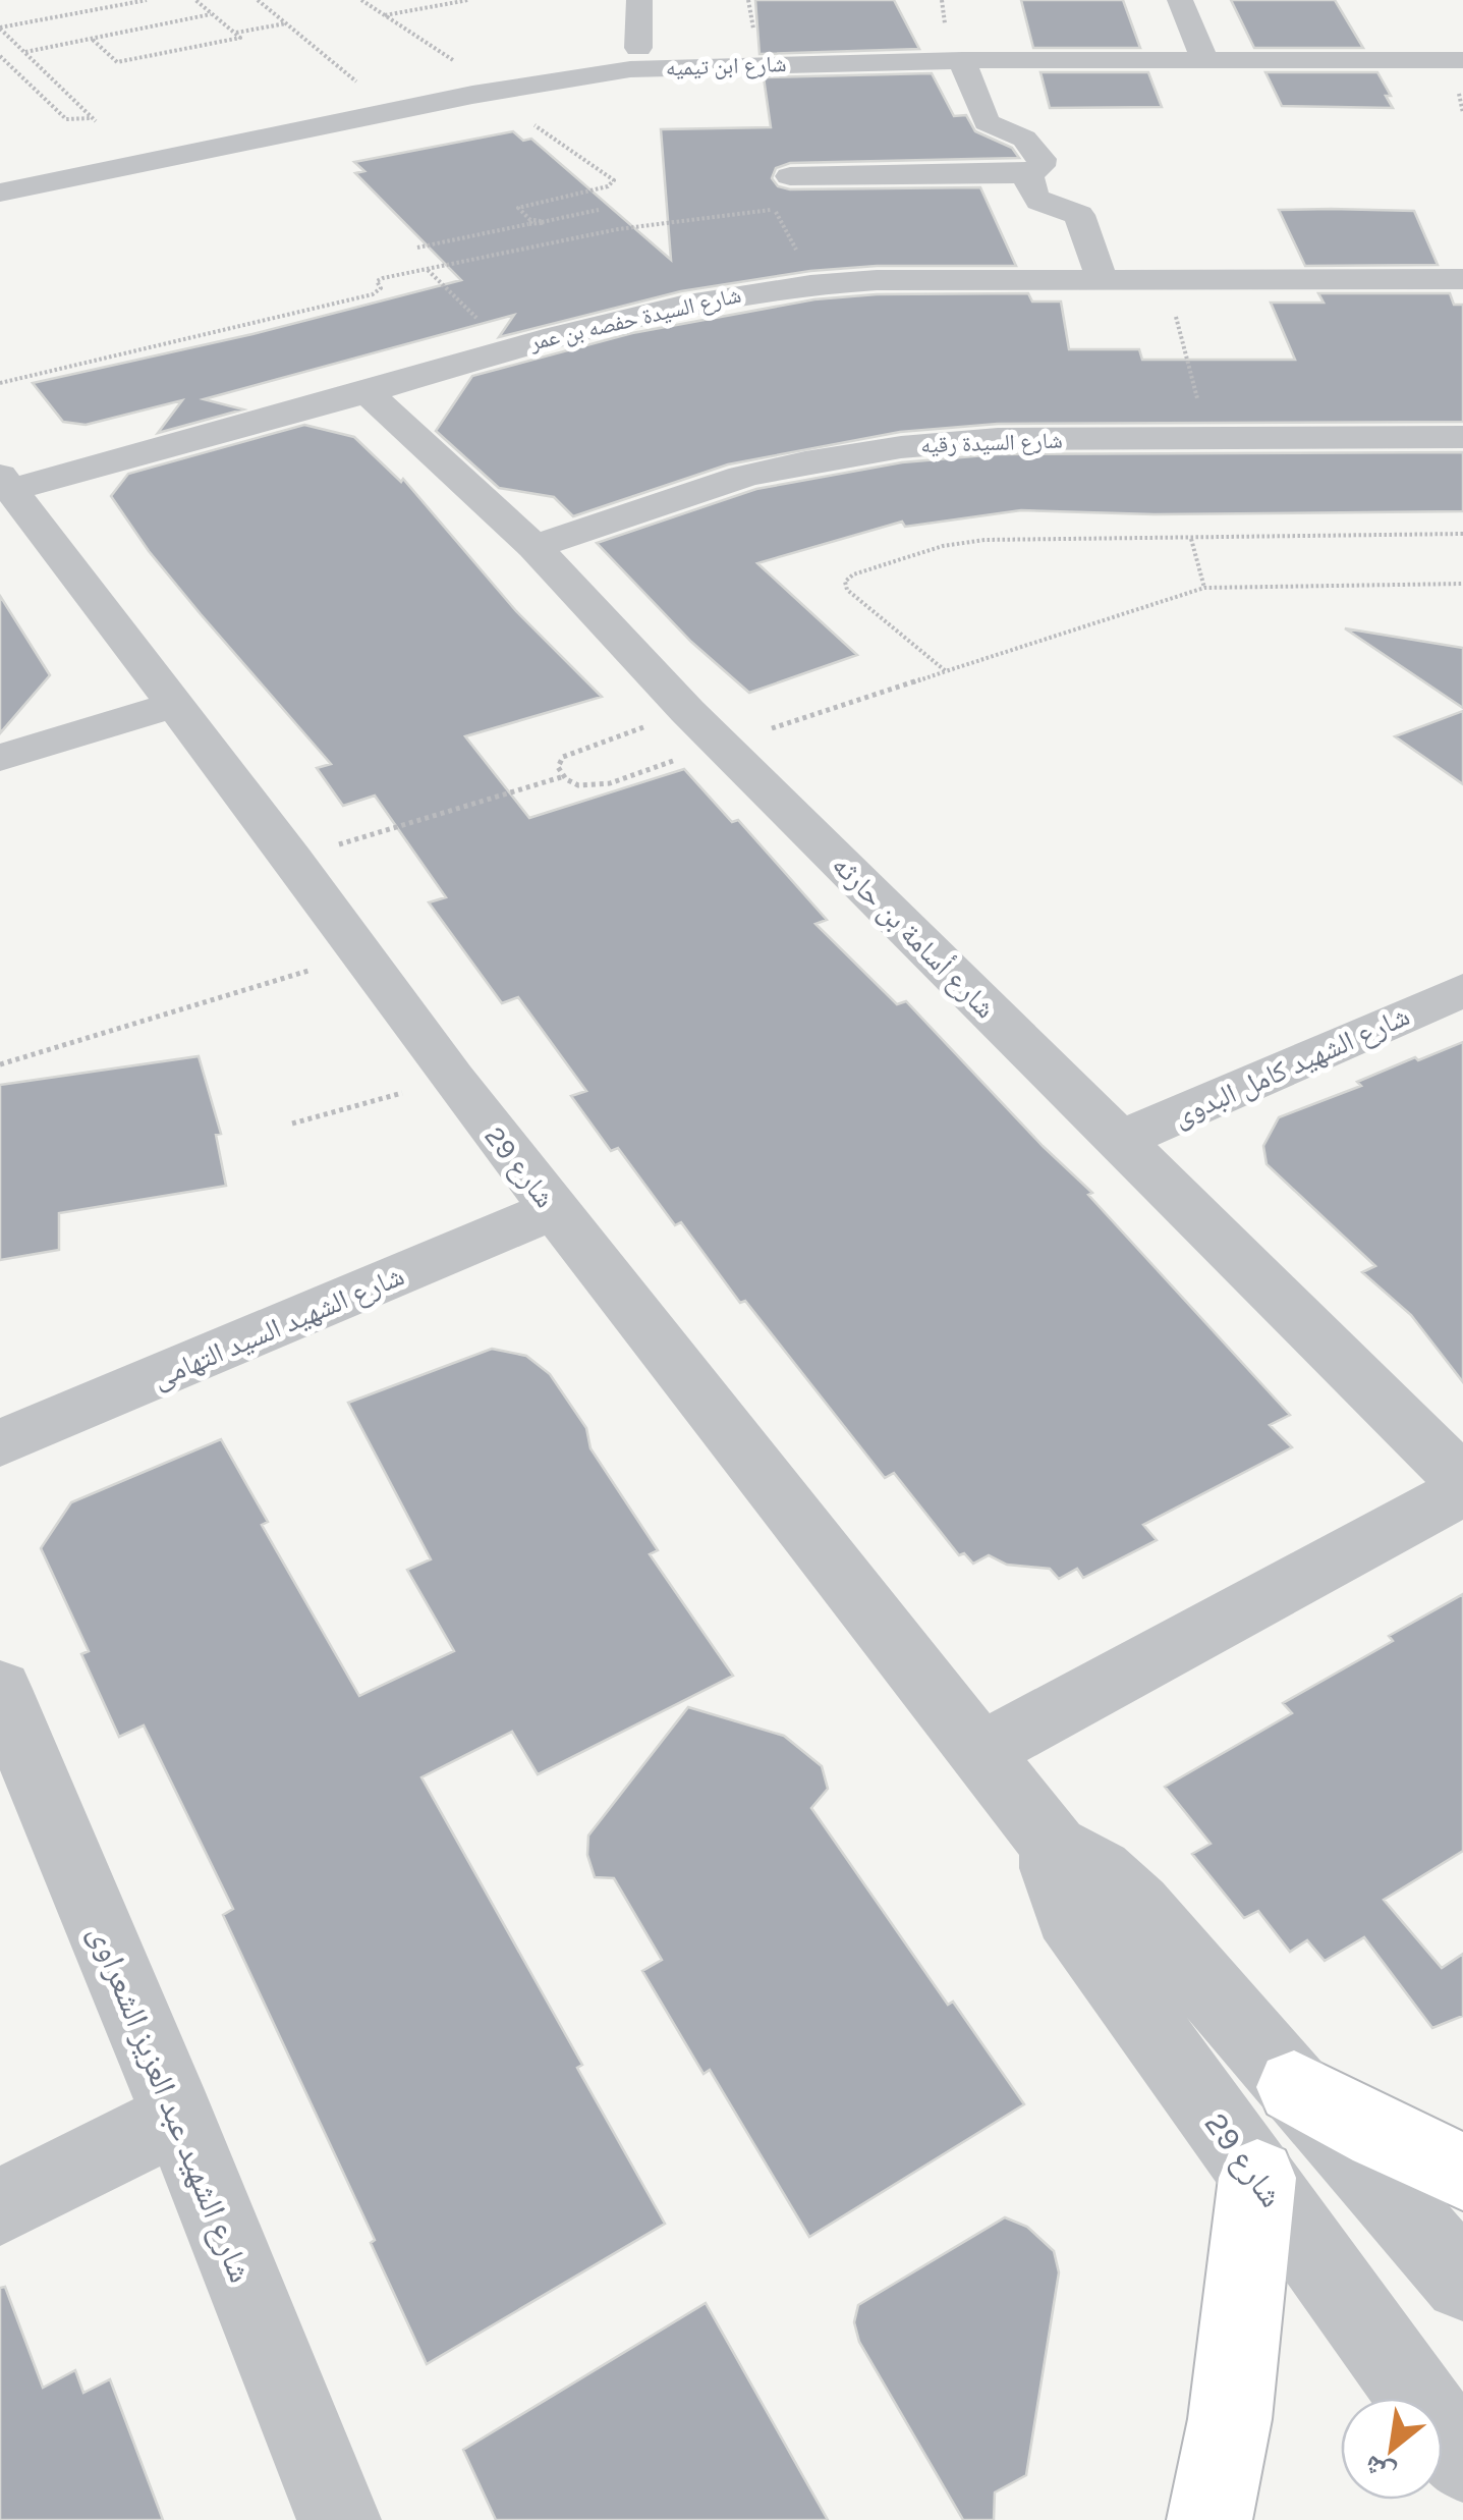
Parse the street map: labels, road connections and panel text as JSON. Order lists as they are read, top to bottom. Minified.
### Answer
{"streets":{"street":["شارع ابن تيميه","شارع السيدة حفصه بن عمر","شارع السيدة رقيه","شارع أسامة بن حارثه","شارع الشهيد كامل البدوى","شارع 29","شارع الشهيد السيد التهامى","شارع الشهيد عبد العزيز الشعراوى"]},"crossings":[["شارع السيدة حفصه بن عمر","شارع أسامة بن حارثه"],["شارع السيدة حفصه بن عمر","شارع 29"],["شارع السيدة رقيه","شارع أسامة بن حارثه"],["شارع أسامة بن حارثه","شارع الشهيد كامل البدوى"],["شارع 29","شارع الشهيد السيد التهامى"]],"north":"bottom left"}
